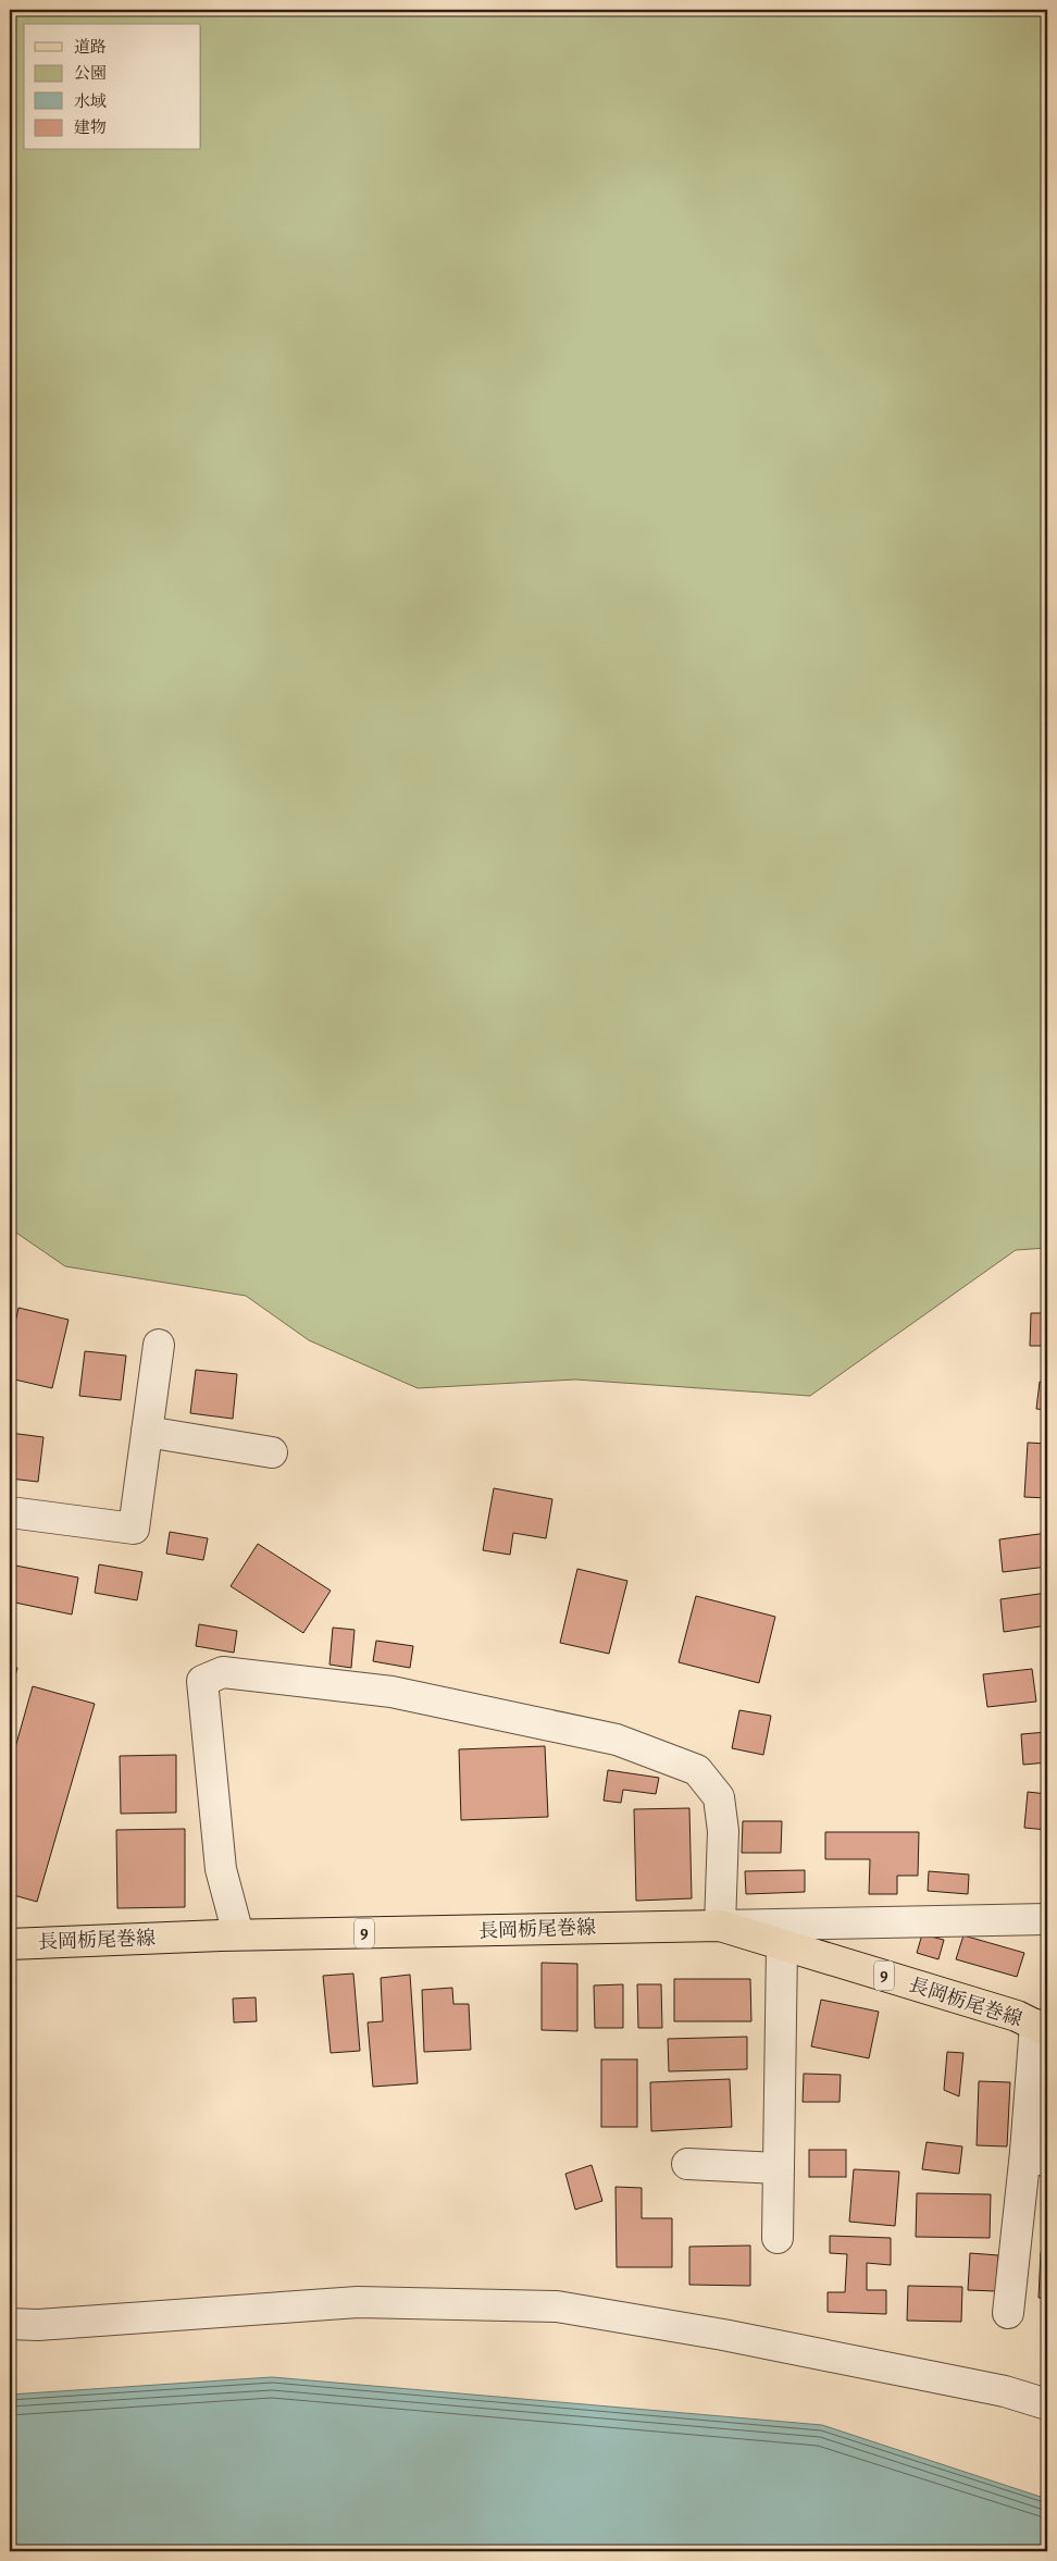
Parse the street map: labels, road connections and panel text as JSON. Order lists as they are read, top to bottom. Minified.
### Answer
{"streets":{"main road":["長岡栃尾巻線","9"]},"legend":["道路","公園","水域","建物"]}
